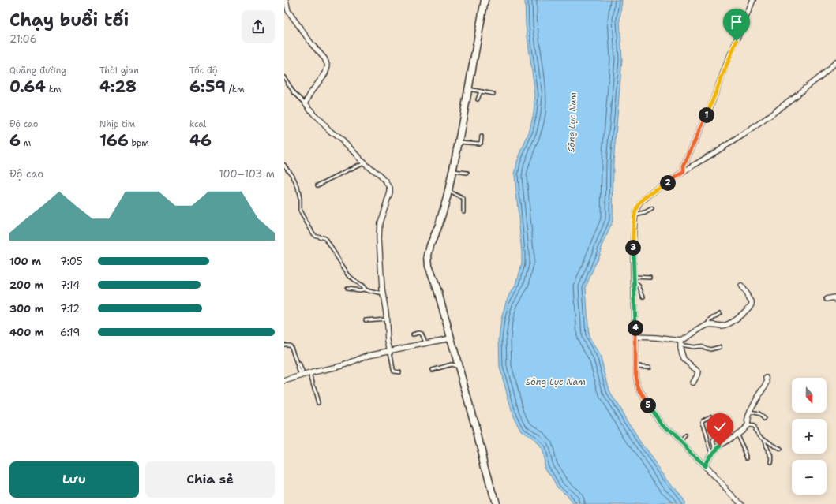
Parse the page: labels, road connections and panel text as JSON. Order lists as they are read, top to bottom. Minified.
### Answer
{"water":["Sông Lục Nam"],"north":"bottom","page":{"heading":["Chạy buổi tối","21:06"],"stats":[["Quãng đường","0.64 km"],["Thời gian","4:28"],["Tốc độ","6:59 /km"],["Độ cao","6 m"],["Nhịp tim","166 bpm"],["kcal","46"]],"pins":["1","2","3","4","5"],"chart":["Độ cao","100–103 m"],"list":[{"name":"100 m","note":"7:05"},{"name":"200 m","note":"7:14"},{"name":"300 m","note":"7:12"},{"name":"400 m","note":"6:19"}],"map_buttons":["+","−"],"buttons":["Lưu","Chia sẻ"]}}
